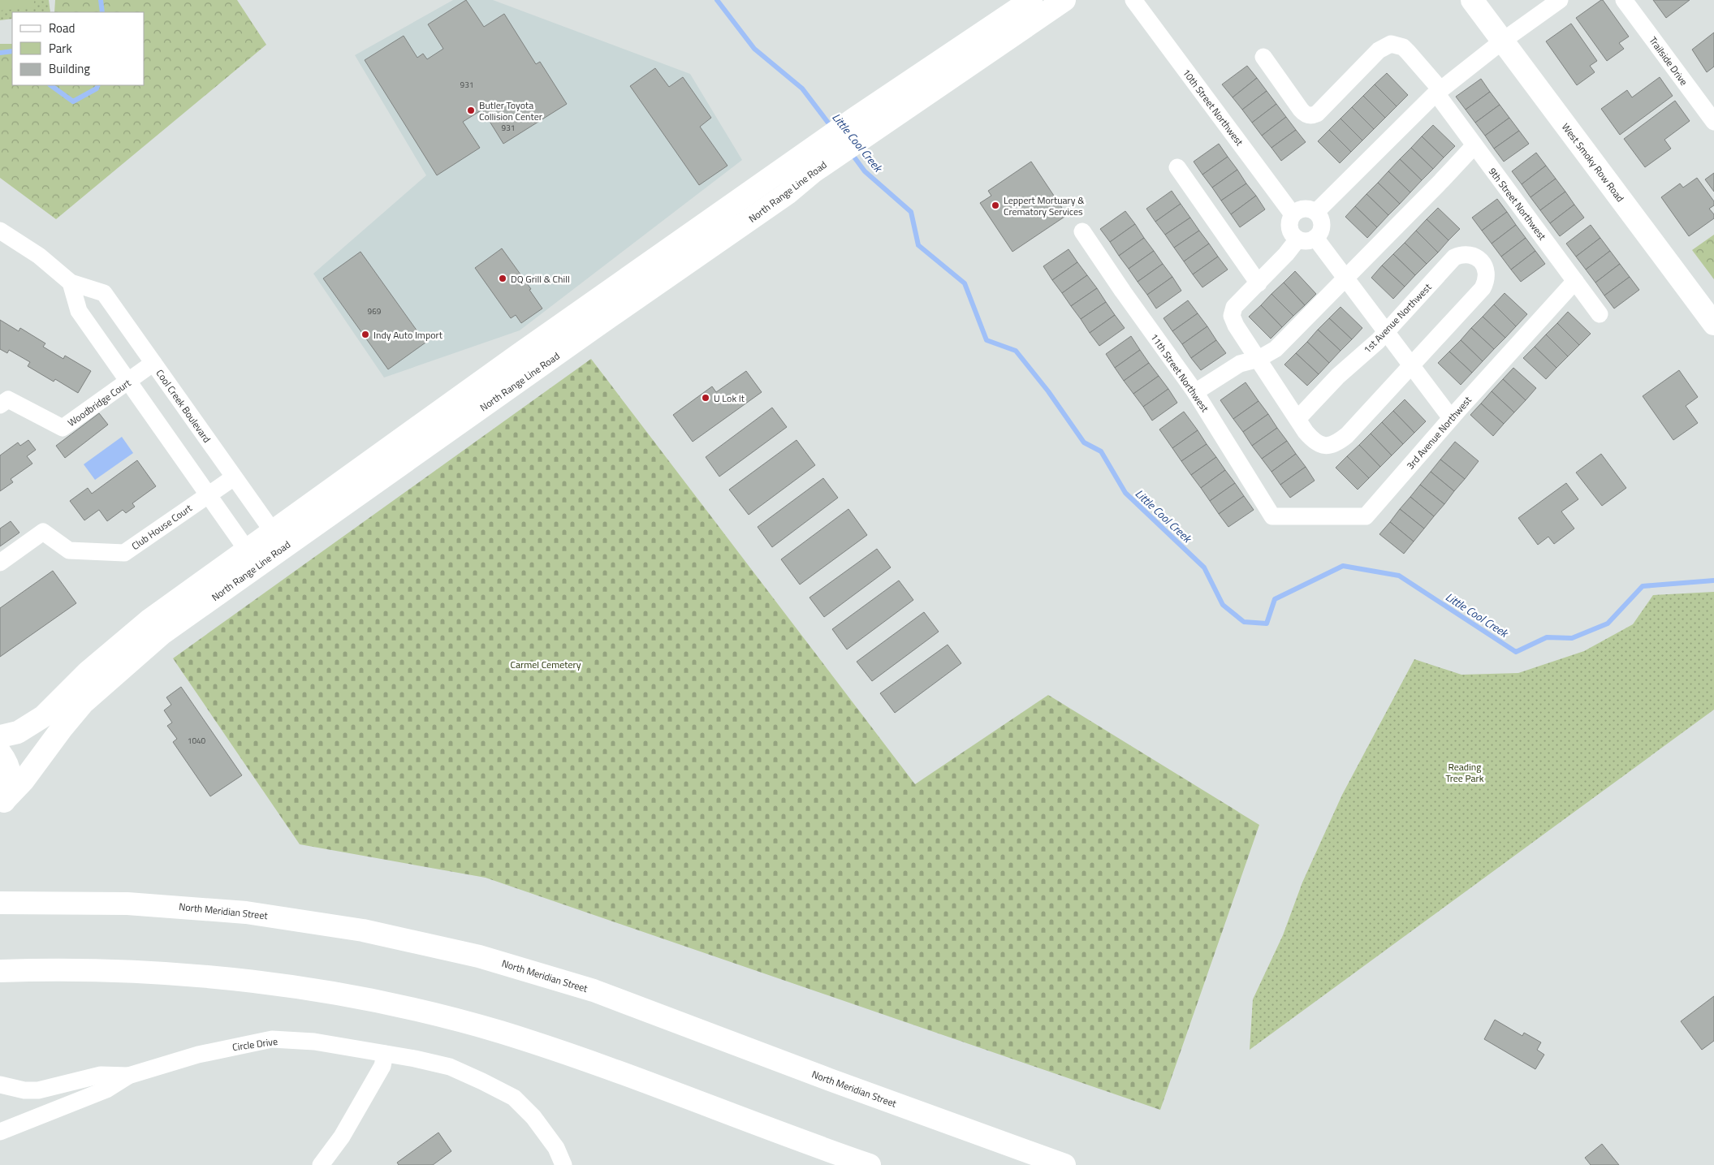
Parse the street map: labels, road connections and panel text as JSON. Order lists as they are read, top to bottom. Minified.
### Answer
{"streets":{"main road":["West Smoky Row Road","North Range Line Road","North Meridian Street"],"street":["Trailside Drive","10th Street Northwest","9th Street Northwest","1st Avenue Northwest","11th Street Northwest","Woodbridge Court","Cool Creek Boulevard","3rd Avenue Northwest","Club House Court","Circle Drive"]},"crossings":[["North Range Line Road","Cool Creek Boulevard"],["9th Street Northwest","3rd Avenue Northwest"],["11th Street Northwest","3rd Avenue Northwest"],["Woodbridge Court","Cool Creek Boulevard"],["Cool Creek Boulevard","Club House Court"]],"water":["Little Cool Creek"],"parks":["Carmel Cemetery","Reading Tree Park"],"places":["Butler Toyota Collision Center","Leppert Mortuary & Crematory Services","DQ Grill & Chill","Indy Auto Import","U Lok It"],"house_numbers":["931","931","969","1040"],"legend":["Road","Park","Building"]}
